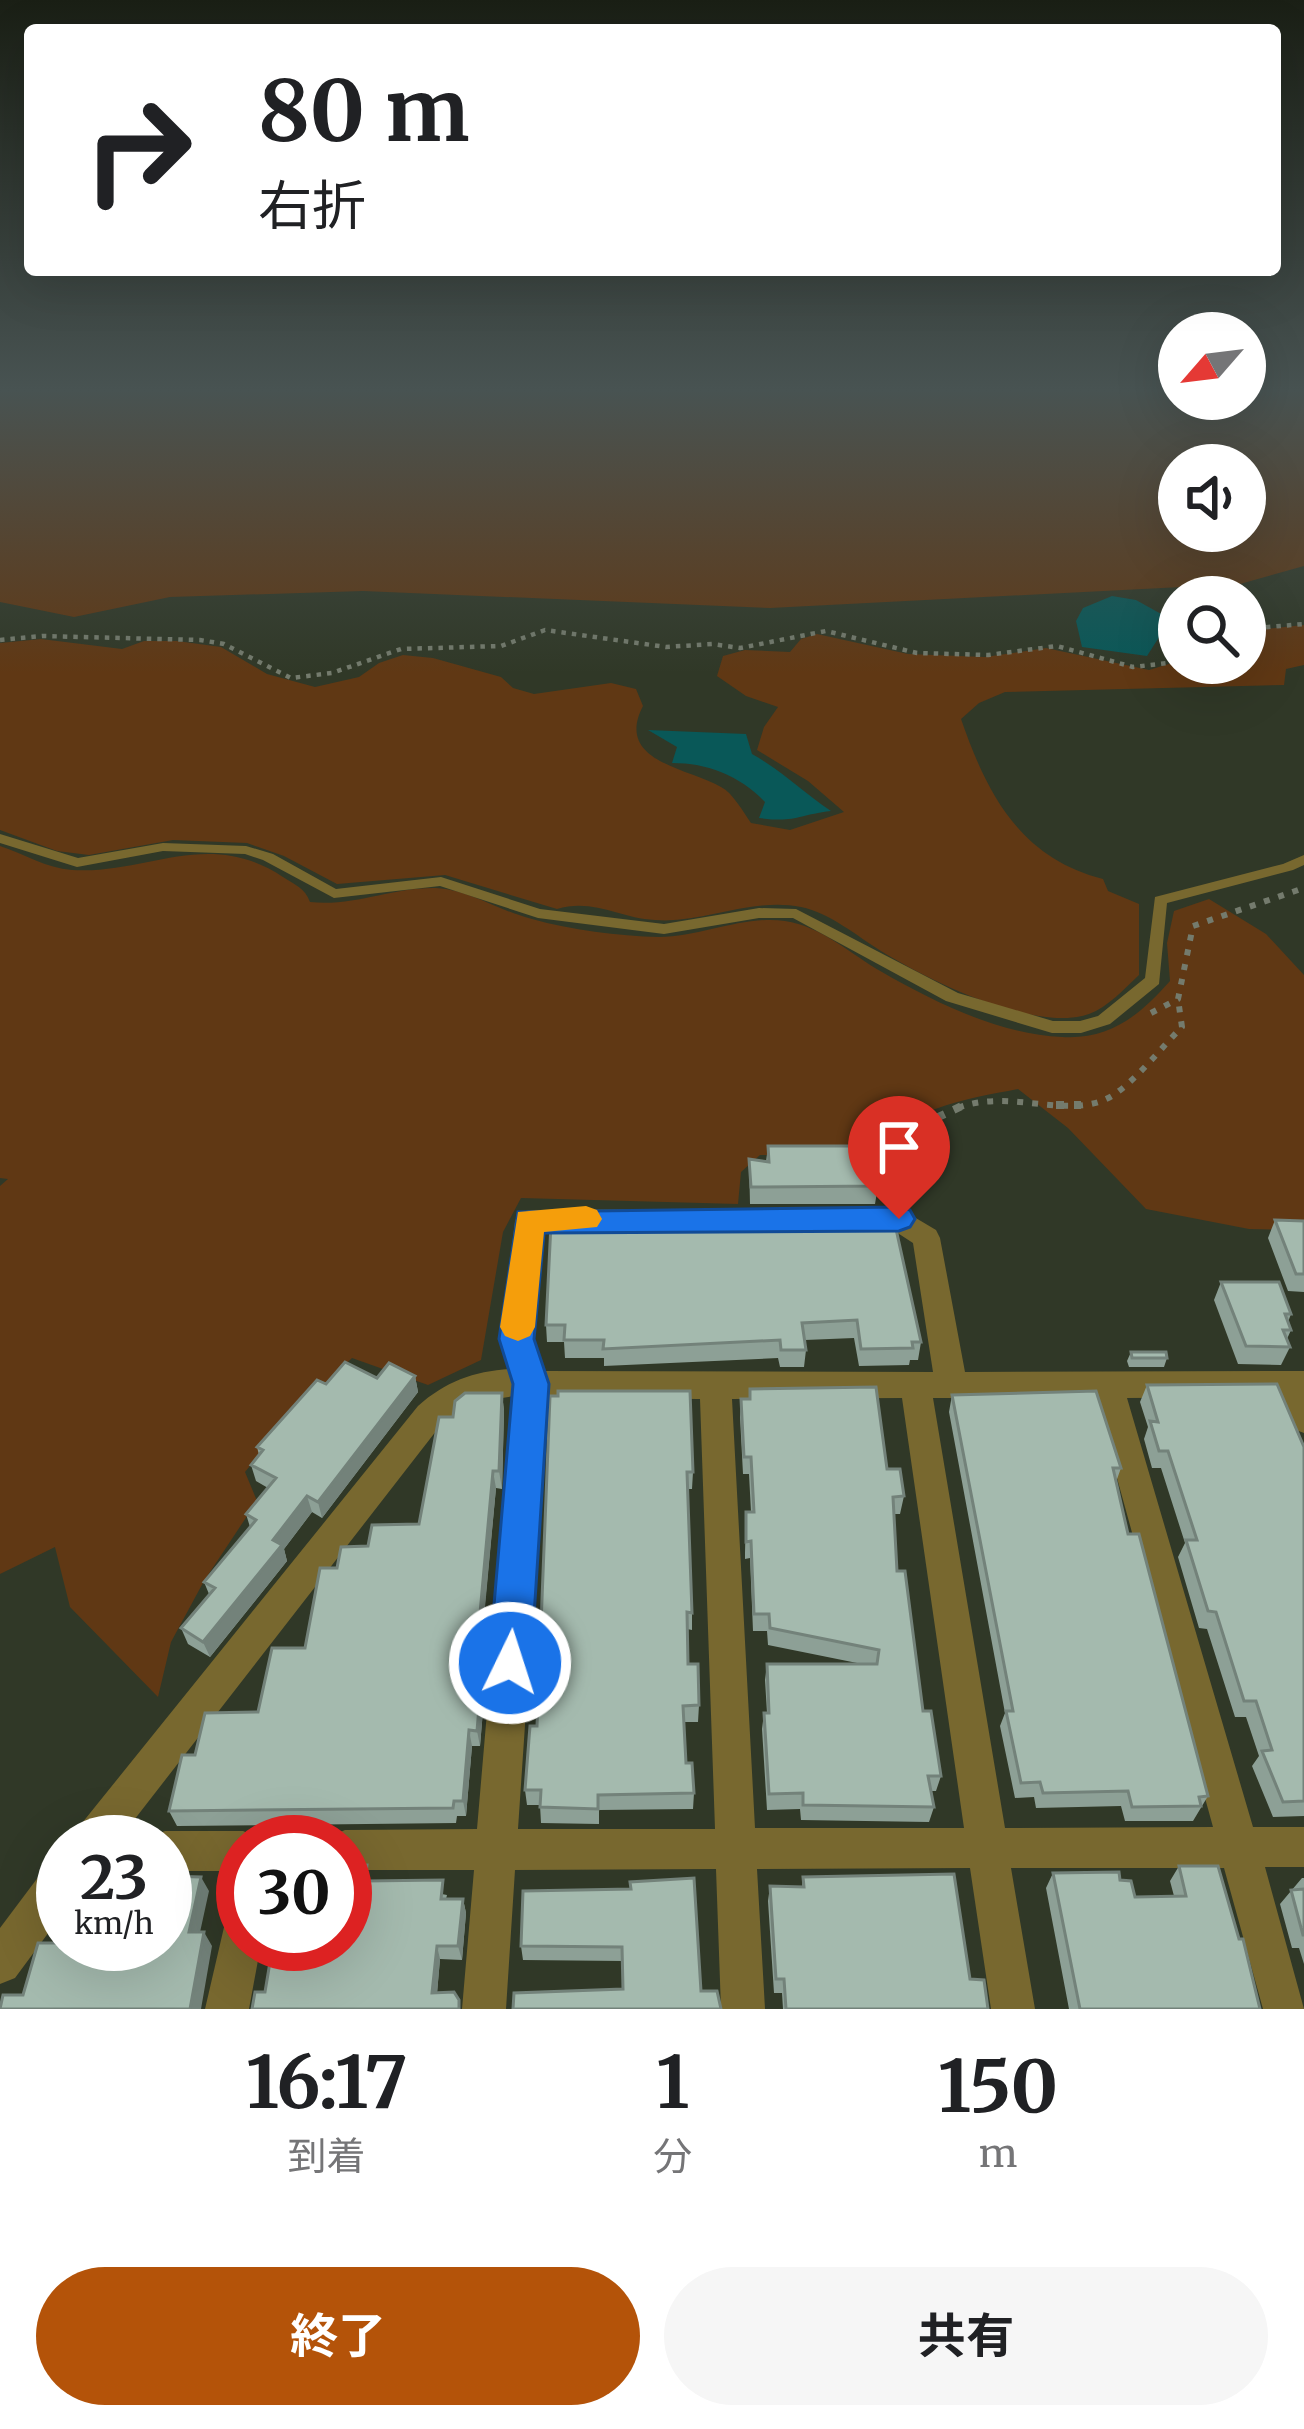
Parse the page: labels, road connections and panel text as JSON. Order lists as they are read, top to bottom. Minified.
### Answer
{"north":"bottom left","page":{"turn":["80 m","右折"],"speed":"23 km/h","limit":"30","eta":["16:17","到着","1","分","150","m"],"buttons":["終了","共有"]}}
